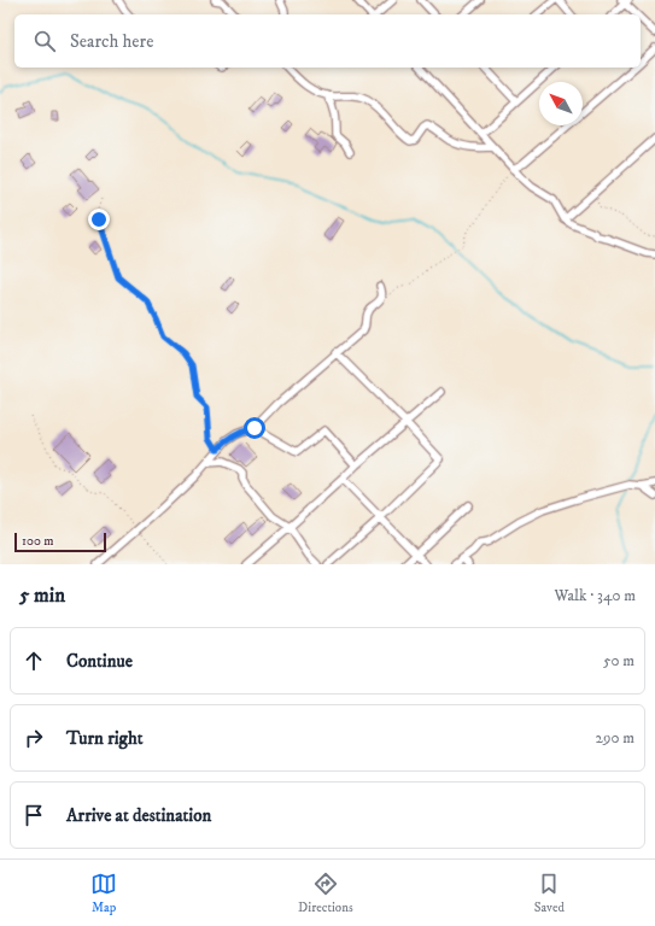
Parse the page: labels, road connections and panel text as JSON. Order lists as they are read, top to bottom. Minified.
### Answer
{"scale_bar":"100 m","north":"top left","page":{"search":"Search here","scale":"100 m","heading":["5 min","Walk · 340 m"],"list":[["Continue","50 m"],["Turn right","290 m"],"Arrive at destination"],"nav":["Map","Directions","Saved"]}}
